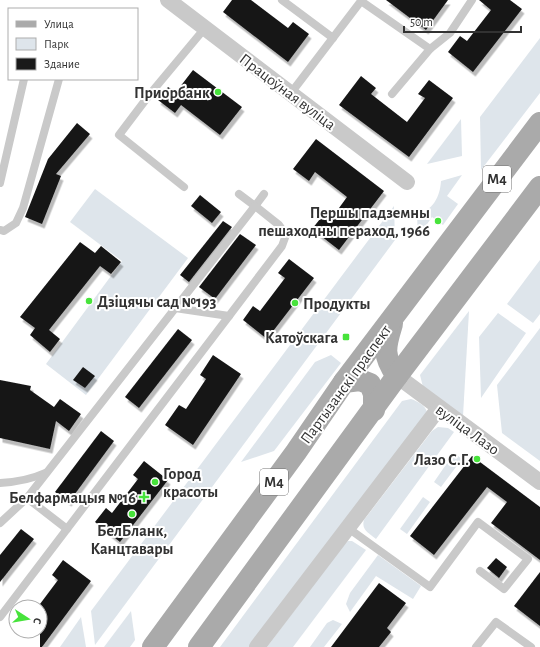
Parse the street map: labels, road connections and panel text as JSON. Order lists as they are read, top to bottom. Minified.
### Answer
{"streets":{"main road":["М4","Партызанскі праспект"],"street":["Працоўная вуліца","вуліца Лазо"]},"crossings":[["М4","вуліца Лазо"]],"places":{"other":["Приорбанк","Першы падземны пешаходны пераход, 1966","Дзіцячы сад №193","Продукты","Лазо С.Г.","Город красоты","БелБланк, Канцтавары"],"transit":["Катоўскага"],"health":["Белфармацыя №16"]},"legend":["Улица","Парк","Здание"],"scale_bar":"50 m","north":"right"}
